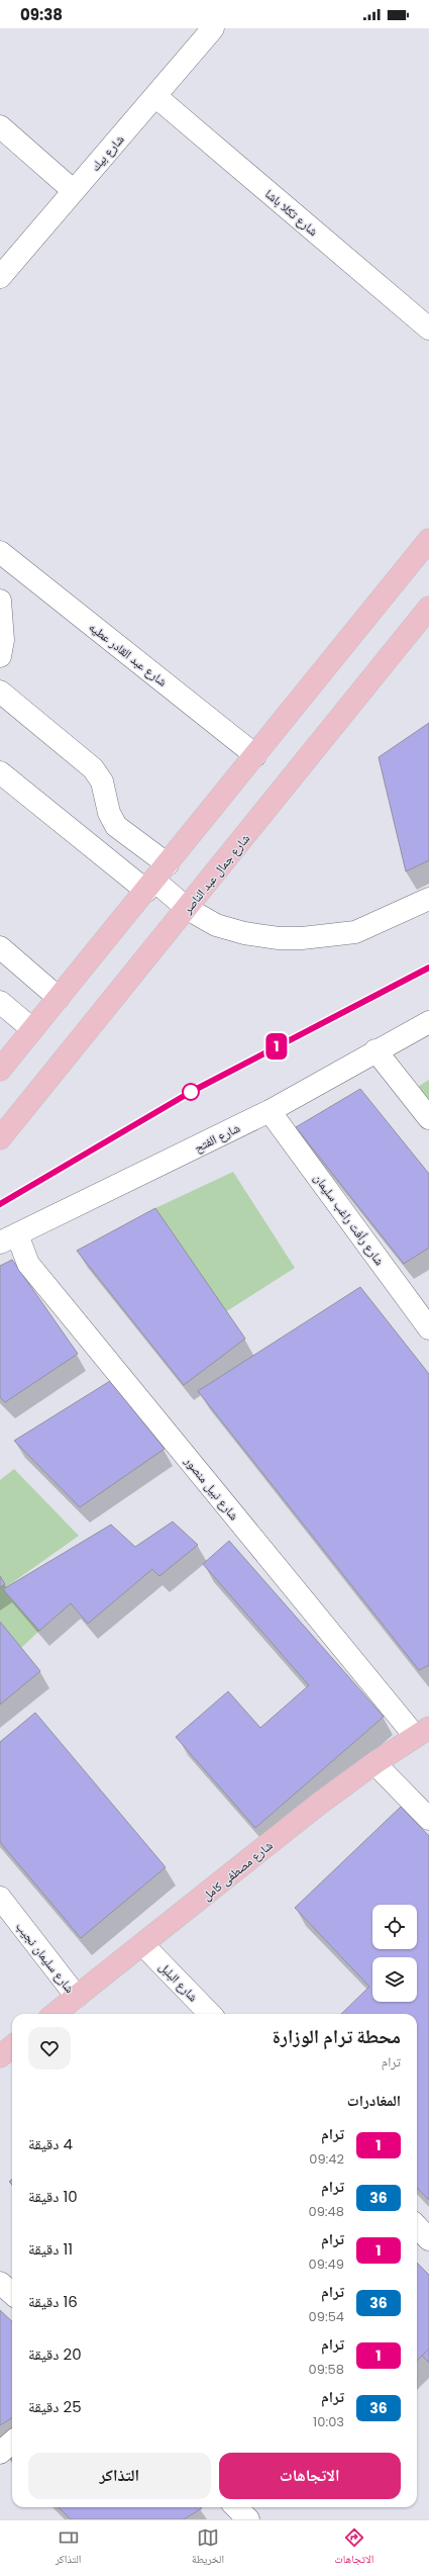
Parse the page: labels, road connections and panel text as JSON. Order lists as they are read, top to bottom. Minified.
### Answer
{"streets":{"main road":["شارع جمال عبد الناصر","شارع مصطفى كامل"],"street":["شارع بيك","شارع تكلا باشا","شارع عبد القادر عطيه","شارع الفتح","شارع رأفت راغب سليمان","شارع نبيل منصور","شارع سليمان نجيب","شارع البلبل"]},"crossings":[["شارع بيك","شارع تكلا باشا"],["شارع الفتح","شارع رأفت راغب سليمان"],["شارع الفتح","شارع نبيل منصور"],["شارع نبيل منصور","شارع مصطفى كامل"],["شارع مصطفى كامل","شارع سليمان نجيب"],["شارع مصطفى كامل","شارع البلبل"]],"lines":["tram line 1"],"page":{"status":"09:38","on_map":"1","heading":[["محطة ترام الوزارة","ترام"],"المغادرات"],"list":[{"mark":"1","name":"ترام","note":"09:42","value":"4 دقيقة"},{"mark":"36","name":"ترام","note":"09:48","value":"10 دقيقة"},{"mark":"1","name":"ترام","note":"09:49","value":"11 دقيقة"},{"mark":"36","name":"ترام","note":"09:54","value":"16 دقيقة"},{"mark":"1","name":"ترام","note":"09:58","value":"20 دقيقة"},{"mark":"36","name":"ترام","note":"10:03","value":"25 دقيقة"}],"buttons":["الاتجاهات","التذاكر"],"tabs":["الاتجاهات","الخريطة","التذاكر"]}}
